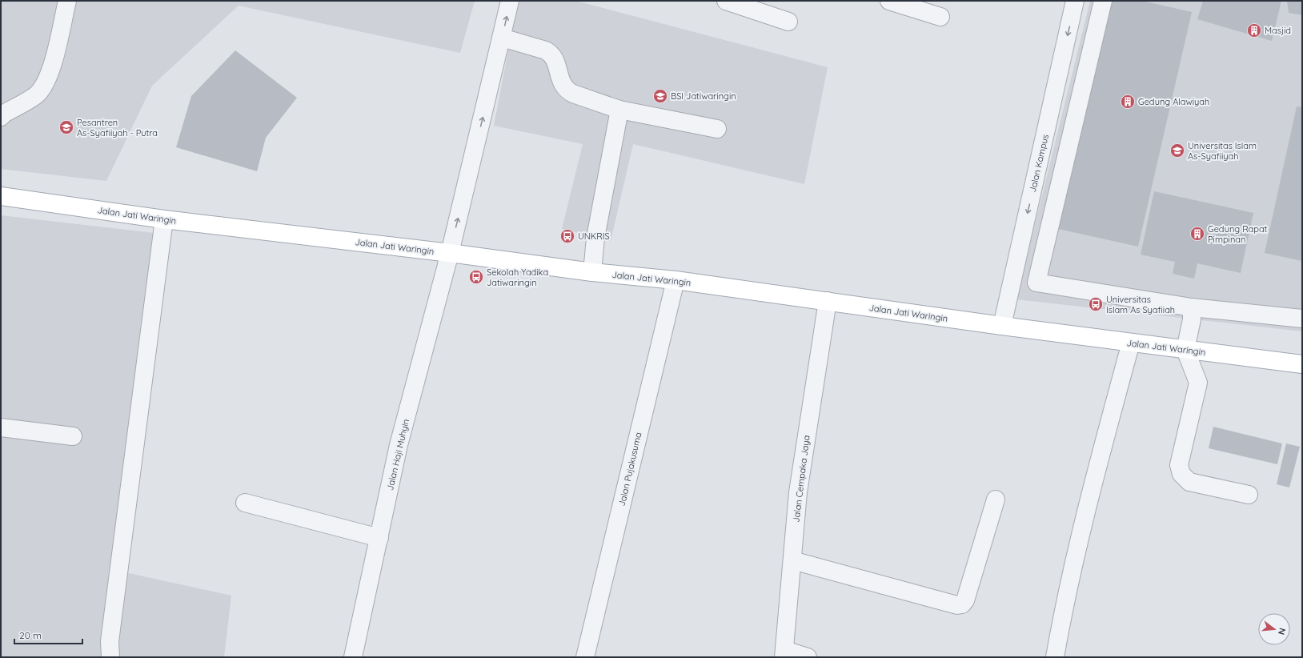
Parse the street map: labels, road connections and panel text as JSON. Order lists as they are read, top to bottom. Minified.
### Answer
{"streets":{"main road":["Jalan Jati Waringin"],"street":["Jalan Kampus","Jalan Haji Muhyin","Jalan Pujakusuma","Jalan Cempaka Jaya"]},"crossings":[["Jalan Kampus","Jalan Jati Waringin"],["Jalan Jati Waringin","Jalan Haji Muhyin"],["Jalan Jati Waringin","Jalan Pujakusuma"],["Jalan Jati Waringin","Jalan Cempaka Jaya"]],"one_way":["Jalan Kampus"],"places":{"building":["Masjid","Gedung Alawiyah","Gedung Rapat Pimpinan"],"school or university":["BSI Jatiwaringin","Pesantren As-Syafiiyah - Putra","Universitas Islam As-Syafiiyah"],"bus stop":["UNKRIS","Sekolah Yadika Jatiwaringin","Universitas Islam As Syafiiah"]},"scale_bar":"20 m","north":"right"}
